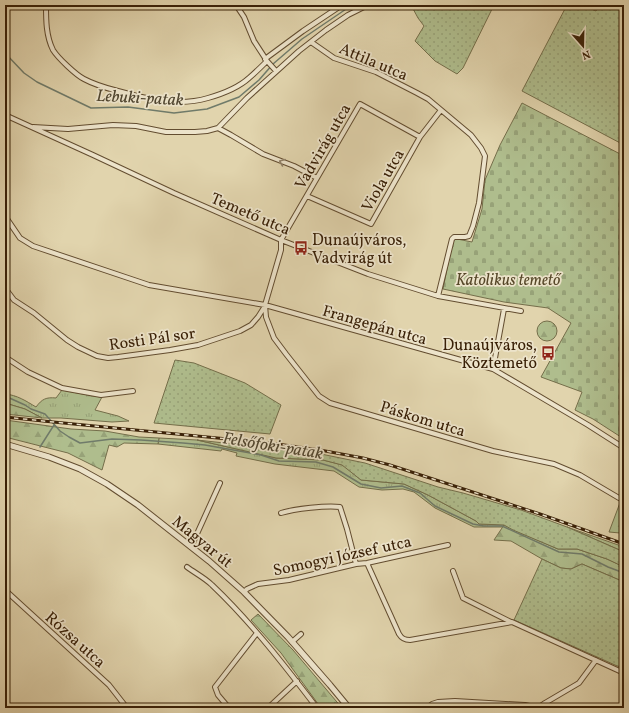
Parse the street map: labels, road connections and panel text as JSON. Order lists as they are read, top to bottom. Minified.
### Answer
{"streets":{"street":["Attila utca","Vadvirág utca","Viola utca","Temető utca","Frangepán utca","Rosti Pál sor","Páskom utca","Magyar út","Somogyi József utca","Rózsa utca"]},"crossings":[["Attila utca","Viola utca"],["Attila utca","Temető utca"],["Vadvirág utca","Viola utca"],["Vadvirág utca","Temető utca"],["Frangepán utca","Rosti Pál sor"],["Frangepán utca","Páskom utca"],["Rosti Pál sor","Páskom utca"],["Magyar út","Somogyi József utca"]],"water":["Lebuki-patak","Felsőfoki-patak"],"parks":["Katolikus temető"],"places":{"bus stop":["Dunaújváros, Vadvirág út","Dunaújváros, Köztemető"]},"north":"bottom"}
